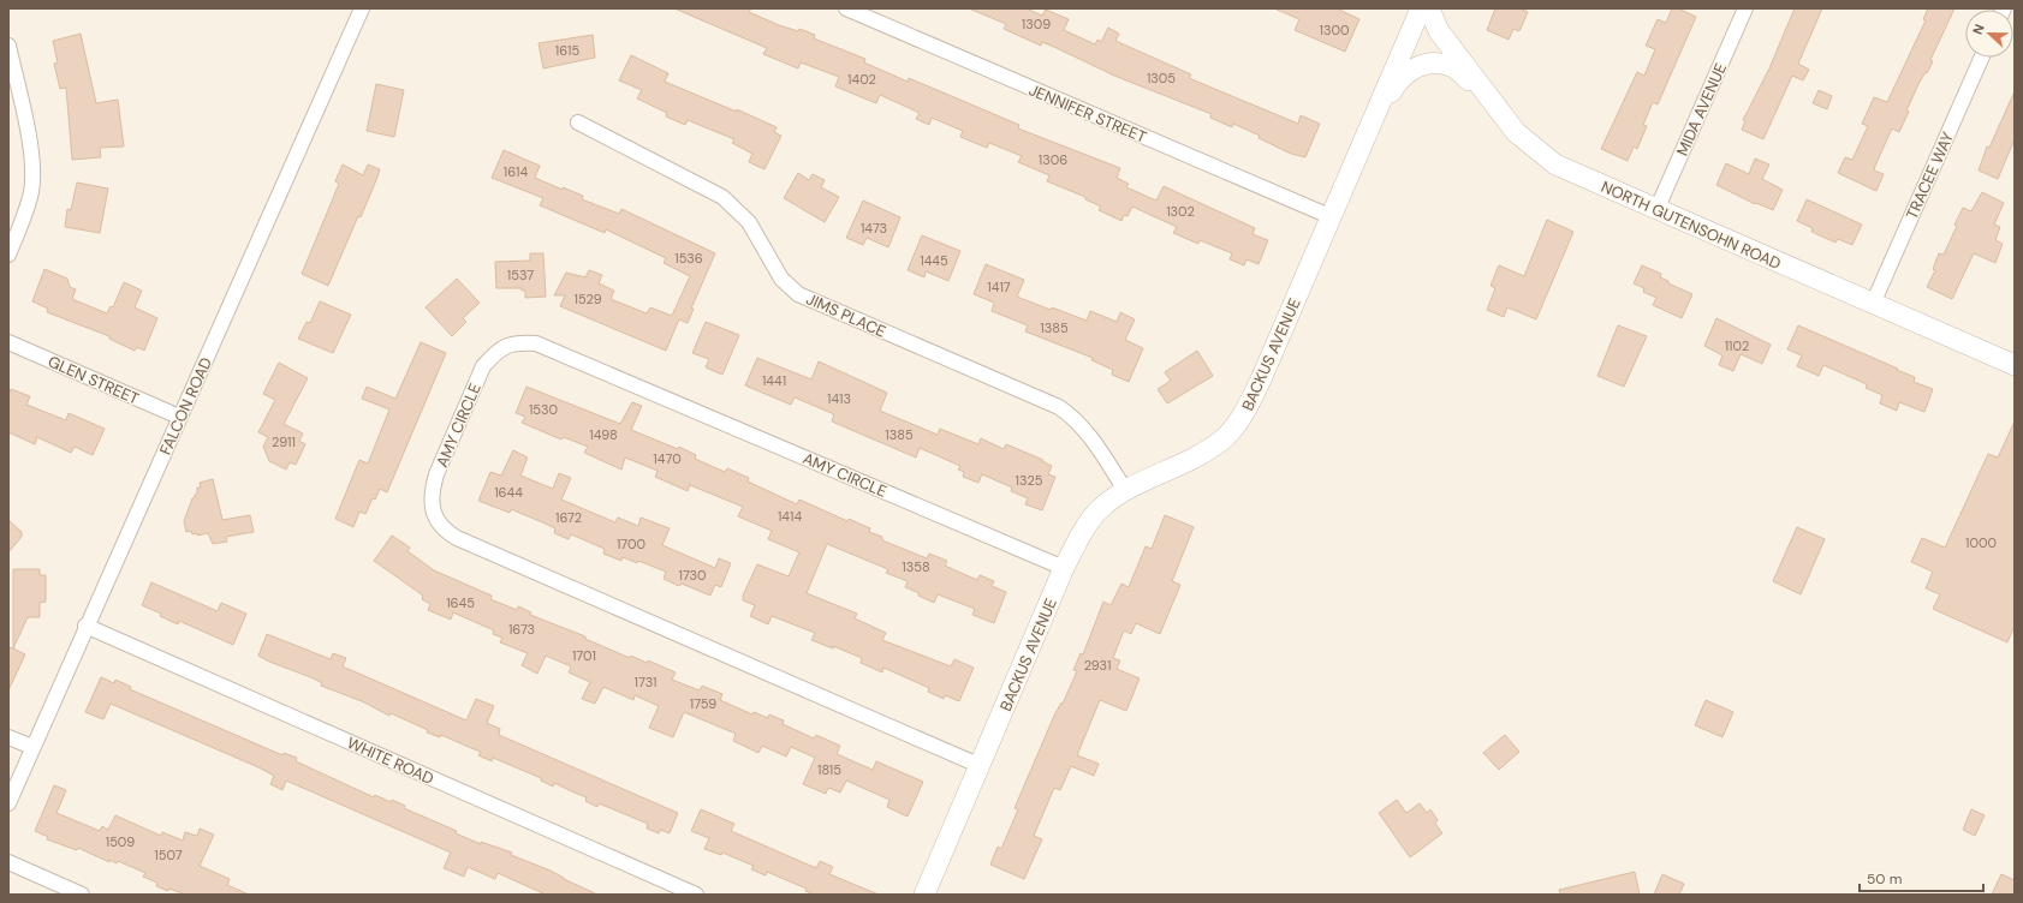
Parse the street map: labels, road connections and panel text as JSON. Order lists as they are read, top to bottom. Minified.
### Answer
{"streets":{"street":["MIDA AVENUE","JENNIFER STREET","TRACEE WAY","NORTH GUTENSOHN ROAD","JIMS PLACE","BACKUS AVENUE","GLEN STREET","FALCON ROAD","AMY CIRCLE","WHITE ROAD"]},"crossings":[["MIDA AVENUE","NORTH GUTENSOHN ROAD"],["JENNIFER STREET","BACKUS AVENUE"],["TRACEE WAY","NORTH GUTENSOHN ROAD"],["JIMS PLACE","BACKUS AVENUE"],["BACKUS AVENUE","AMY CIRCLE"],["GLEN STREET","FALCON ROAD"],["FALCON ROAD","WHITE ROAD"]],"house_numbers":["1309","1300","1615","1305","1402","1306","1614","1302","1473","1536","1445","1537","1417","1529","1385","1102","1441","1413","1530","1498","1385","2911","1470","1325","1644","1414","1672","1000","1700","1358","1730","1645","1673","1701","2931","1731","1759","1815","1509","1507"],"scale_bar":"50 m","north":"left"}
